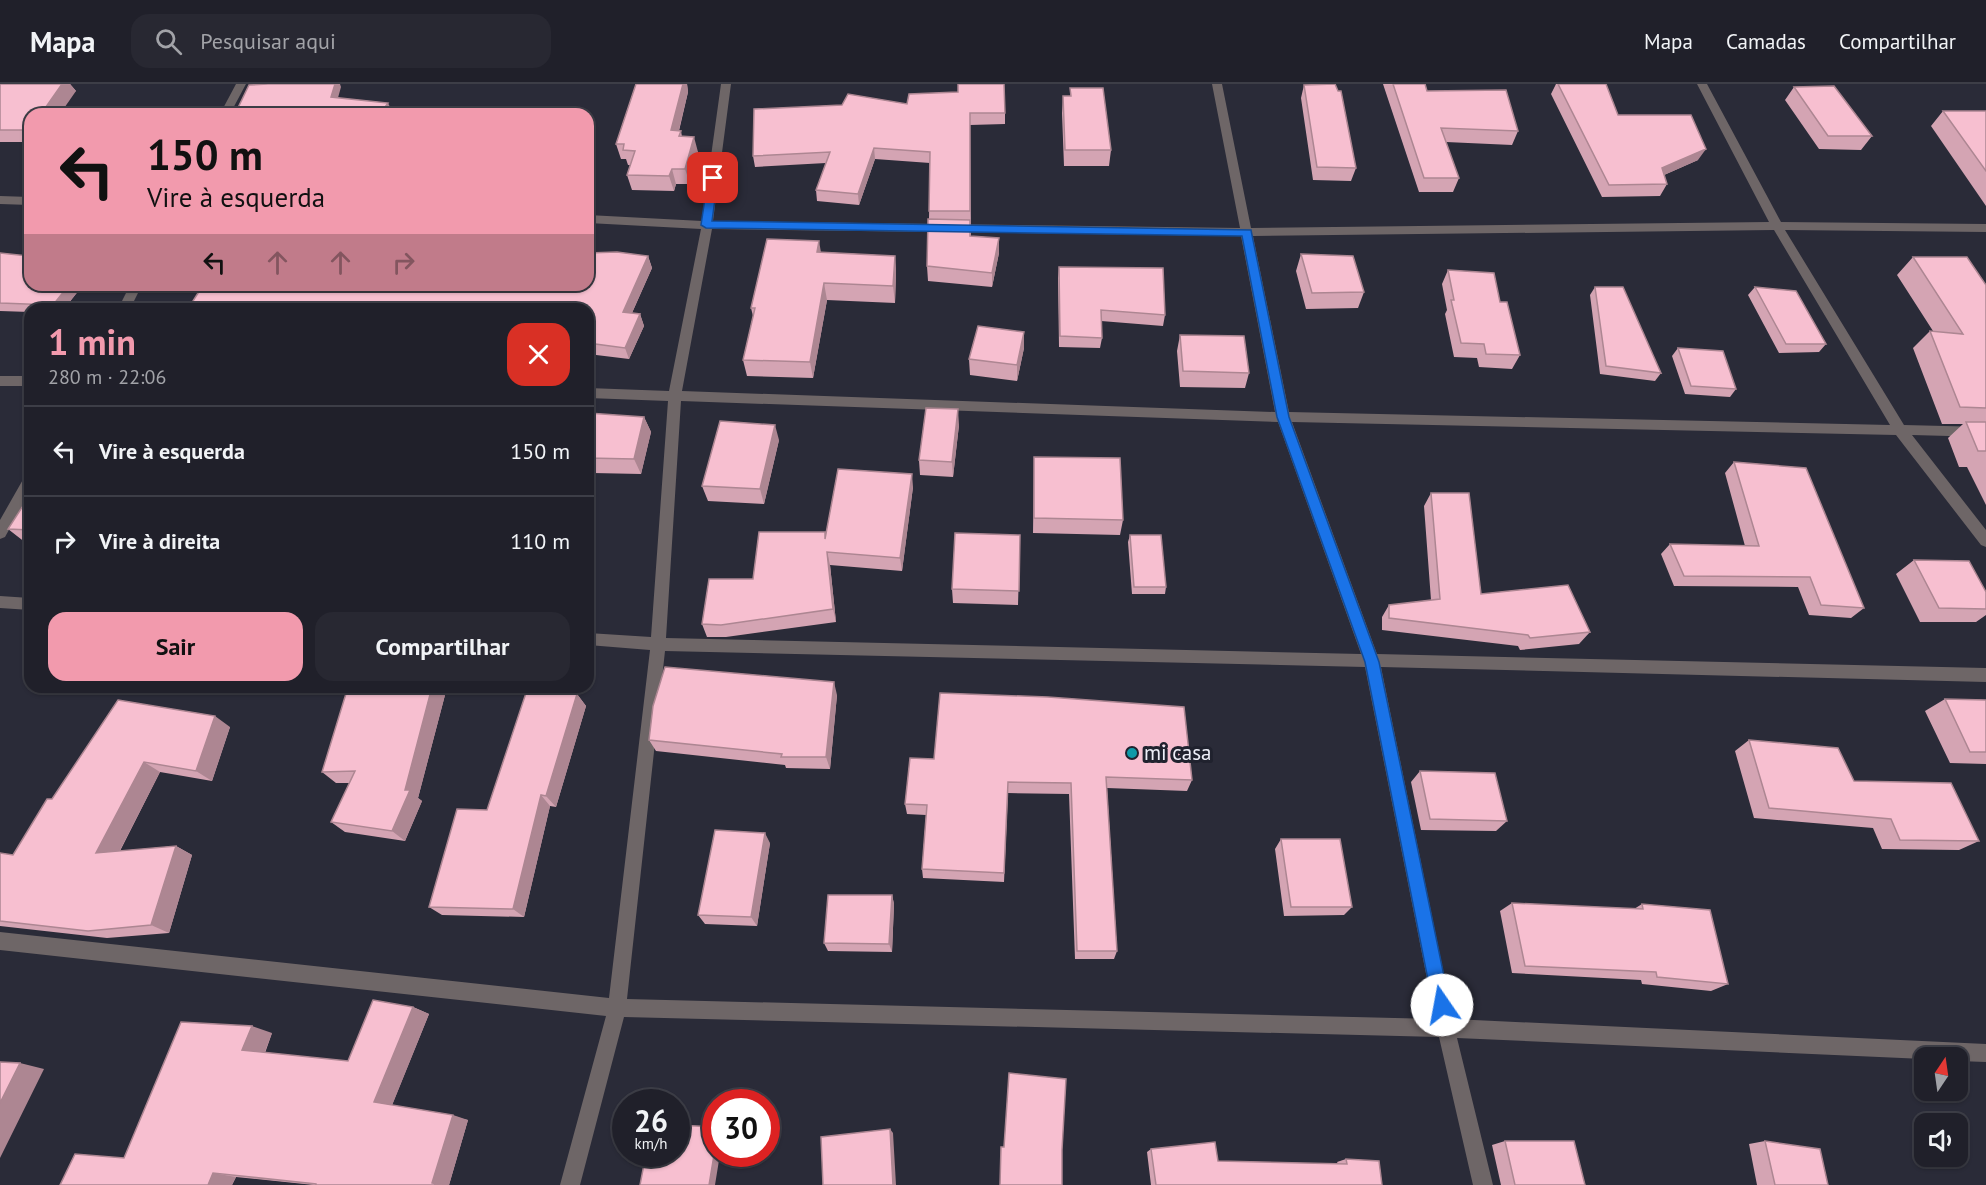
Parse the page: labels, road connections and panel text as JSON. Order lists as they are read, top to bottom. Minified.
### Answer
{"places":["mi casa"],"north":"top","page":{"header":"Mapa","search":"Pesquisar aqui","nav":["Mapa","Camadas","Compartilhar"],"turn":["150 m","Vire à esquerda"],"heading":["1 min","280 m · 22:06"],"list":[{"name":"Vire à esquerda","value":"150 m"},{"name":"Vire à direita","value":"110 m"}],"buttons":["Sair","Compartilhar"],"speed":"26 km/h","limit":"30"}}
